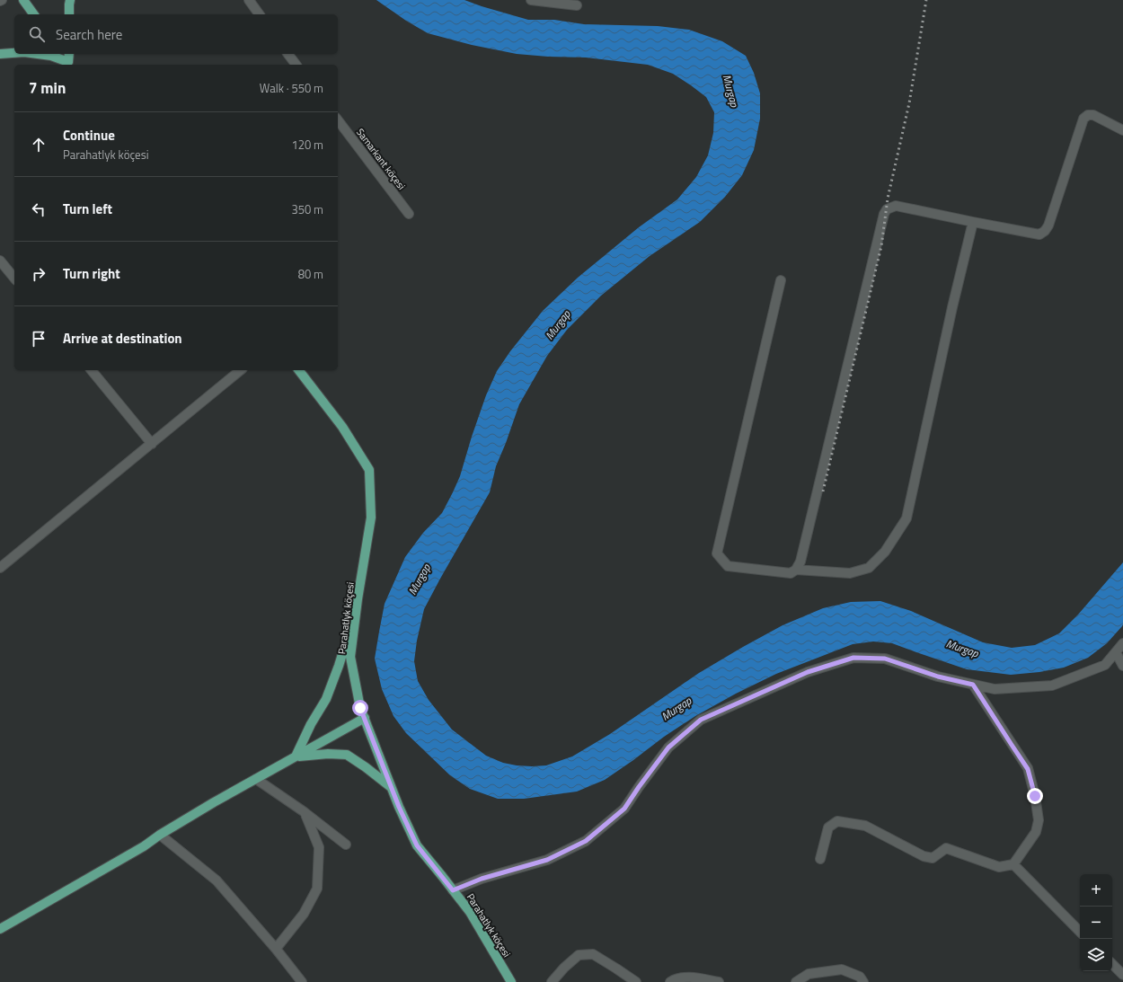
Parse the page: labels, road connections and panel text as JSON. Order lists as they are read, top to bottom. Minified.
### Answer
{"streets":{"main road":["Parahatlyk köçesi"],"street":["Samarkant köçesi"]},"water":["Murgap"],"page":{"search":"Search here","heading":["7 min","Walk · 550 m"],"list":[["Continue","Parahatlyk köçesi","120 m"],["Turn left","350 m"],["Turn right","80 m"],"Arrive at destination"],"map_buttons":["+","−"]}}
